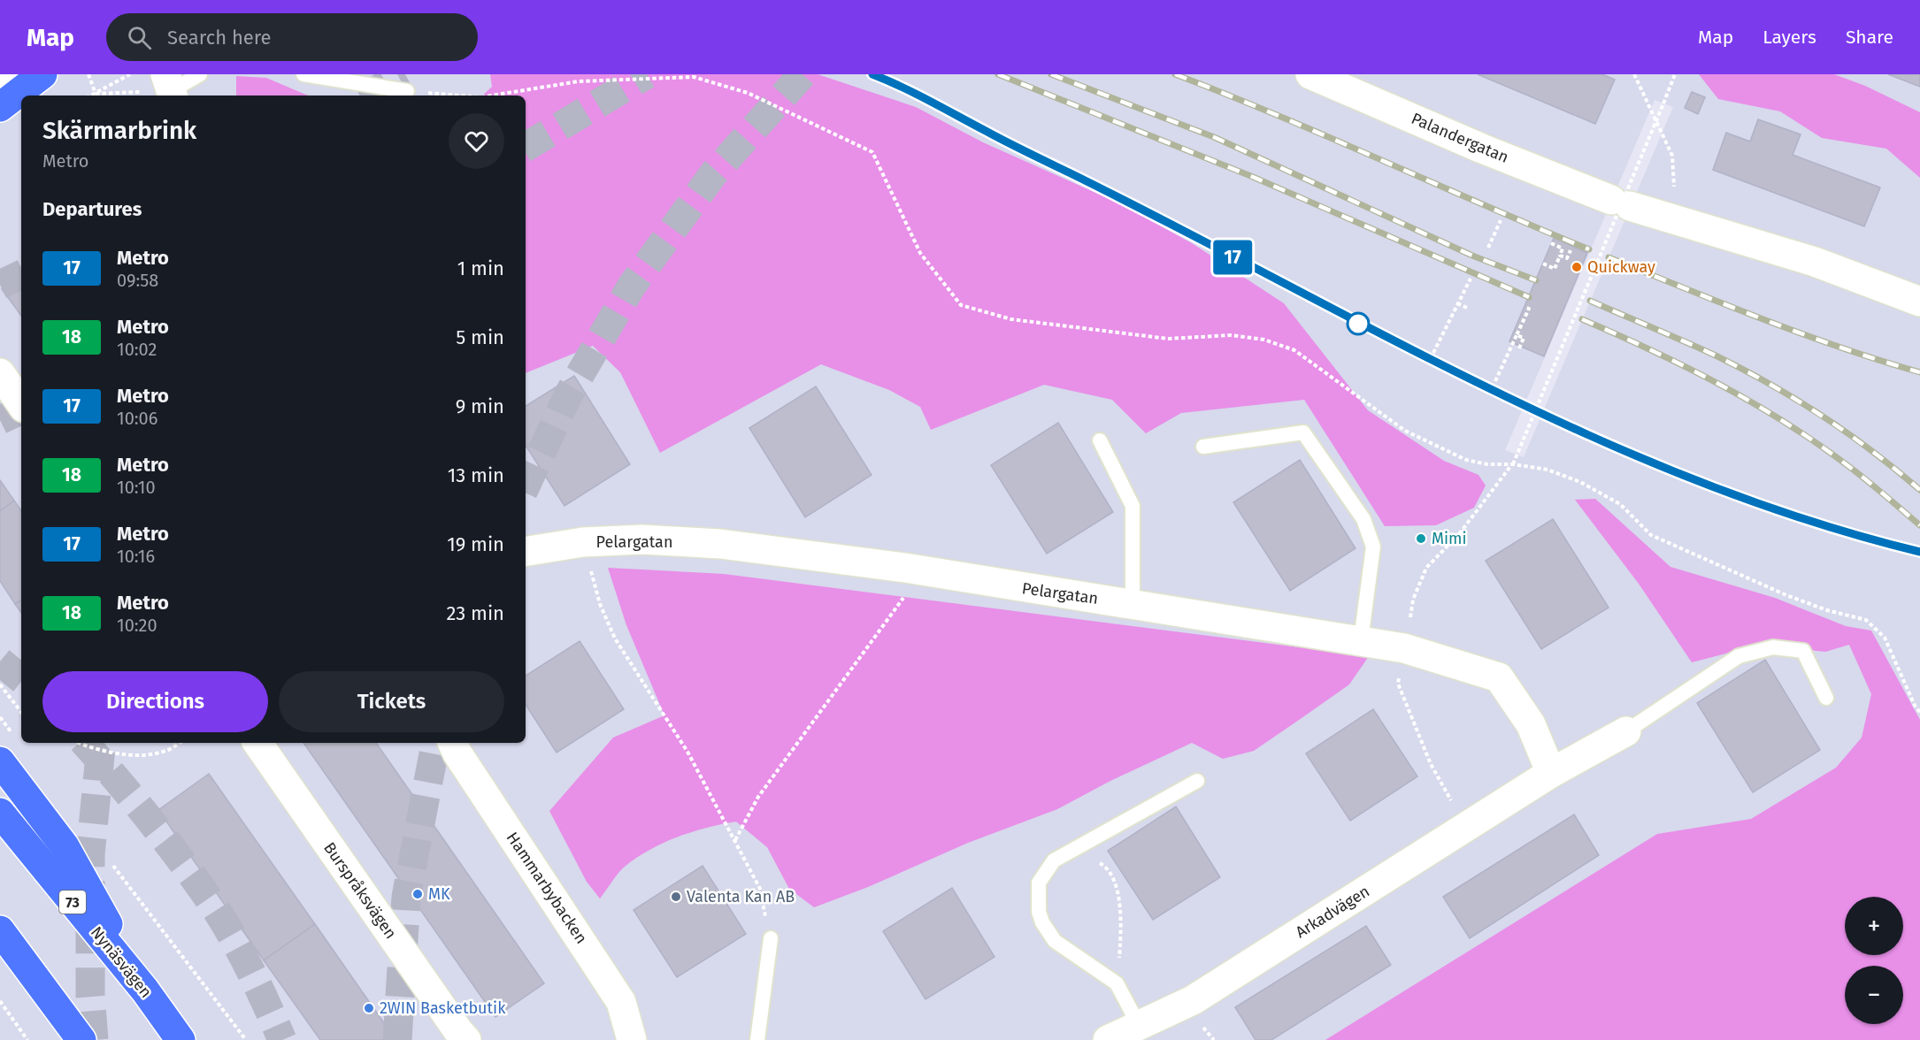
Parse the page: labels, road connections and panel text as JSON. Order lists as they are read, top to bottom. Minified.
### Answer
{"streets":{"highway":["73","Nynäsvägen"],"street":["Palandergatan","Pelargatan","Hammarbybacken","Burspråksvägen","Arkadvägen"]},"crossings":[["Pelargatan","Arkadvägen"]],"places":["Quickway","Mimi","MK","Valenta Kan AB","2WIN Basketbutik"],"lines":["metro line 17"],"page":{"header":"Map","search":"Search here","nav":["Map","Layers","Share"],"on_map":"17","heading":[["Skärmarbrink","Metro"],"Departures"],"list":[{"mark":"17","name":"Metro","note":"09:58","value":"1 min"},{"mark":"18","name":"Metro","note":"10:02","value":"5 min"},{"mark":"17","name":"Metro","note":"10:06","value":"9 min"},{"mark":"18","name":"Metro","note":"10:10","value":"13 min"},{"mark":"17","name":"Metro","note":"10:16","value":"19 min"},{"mark":"18","name":"Metro","note":"10:20","value":"23 min"}],"buttons":["Directions","Tickets"],"map_buttons":["+","−"]}}
